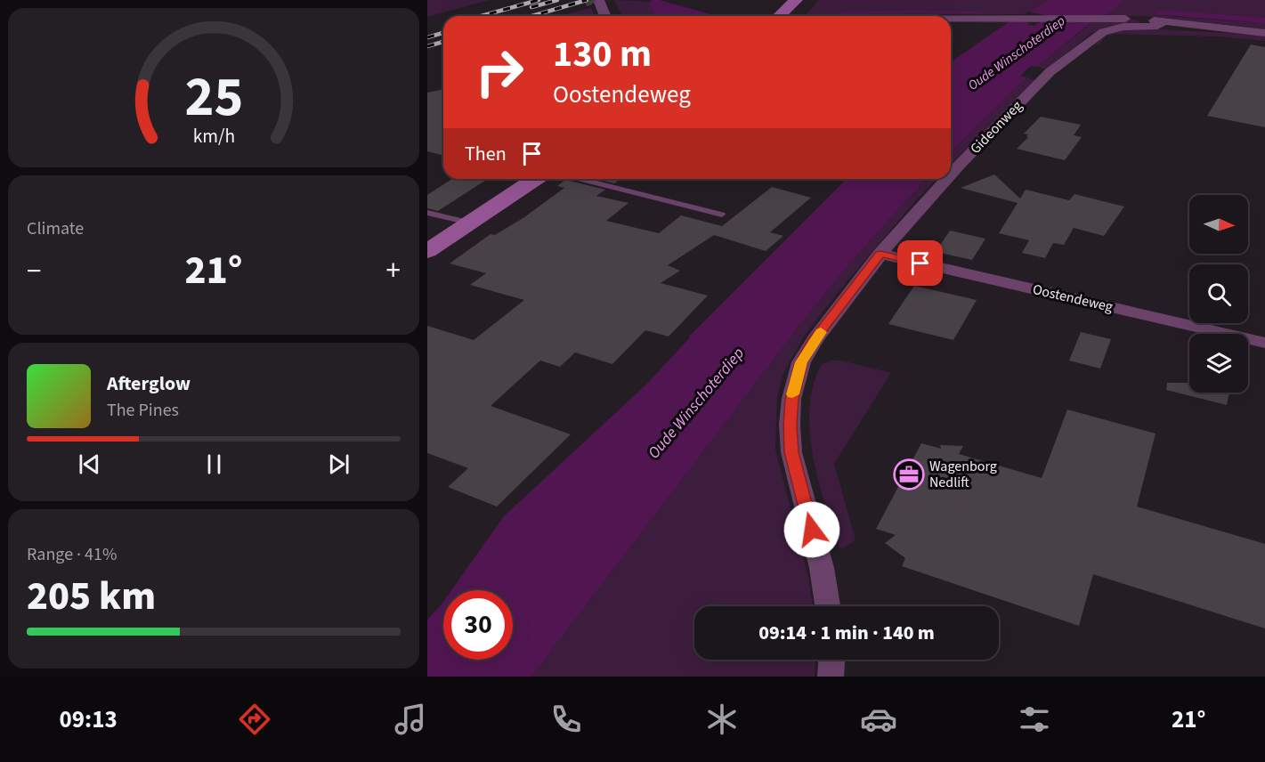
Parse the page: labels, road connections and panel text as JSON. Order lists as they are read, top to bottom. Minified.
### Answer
{"streets":{"street":["Gideonweg","Oostendeweg"]},"crossings":[["Gideonweg","Oostendeweg"]],"water":["Oude Winschoterdiep"],"places":{"office":["Wagenborg Nedlift"]},"north":"right","page":{"turn":["130 m","Oostendeweg"],"then":"Then","tile":["Climate",["Range · 41%","205 km"]],"heat":["−","21°","+"],"song":["Afterglow","The Pines"],"limit":"30","trip":"09:14 · 1 min · 140 m","tabs":["09:13","21°"],"gauge":["25","km/h"]}}
